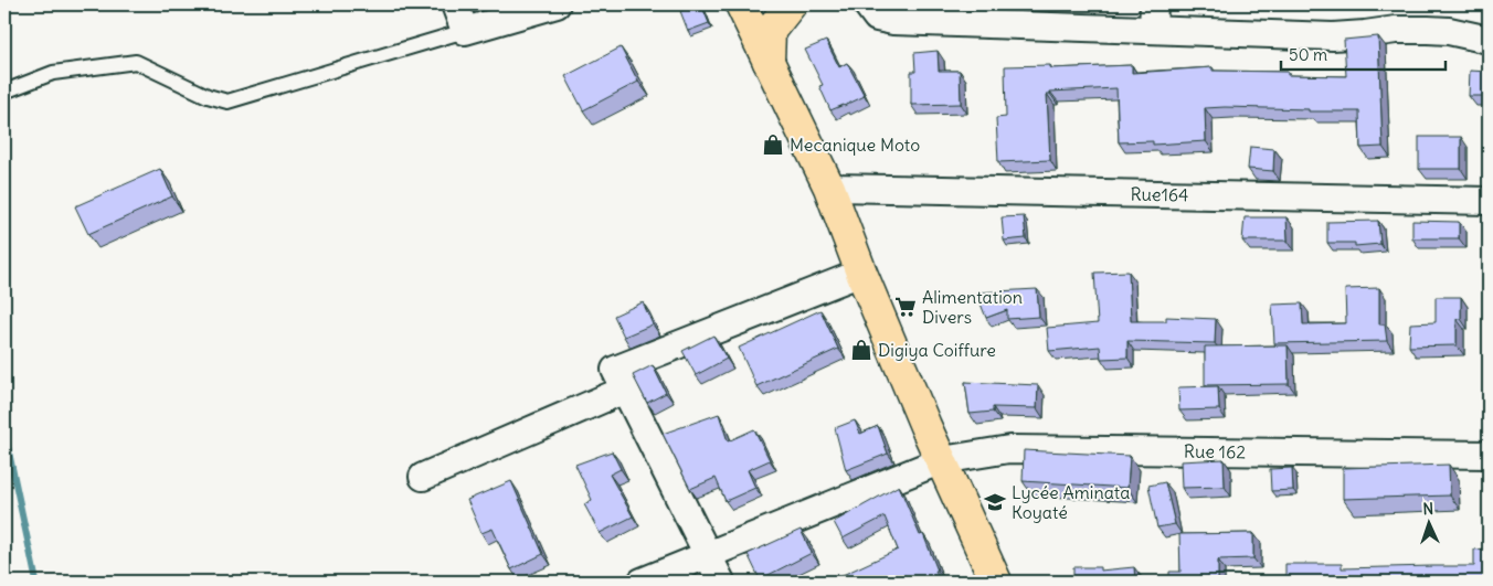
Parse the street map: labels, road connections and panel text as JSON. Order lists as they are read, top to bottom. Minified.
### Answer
{"streets":{"street":["Rue164","Rue 162"]},"places":{"shop":["Mecanique Moto","Digiya Coiffure"],"supermarket":["Alimentation Divers"],"school or university":["Lycée Aminata Koyaté"]},"scale_bar":"50 m","north":"top"}
